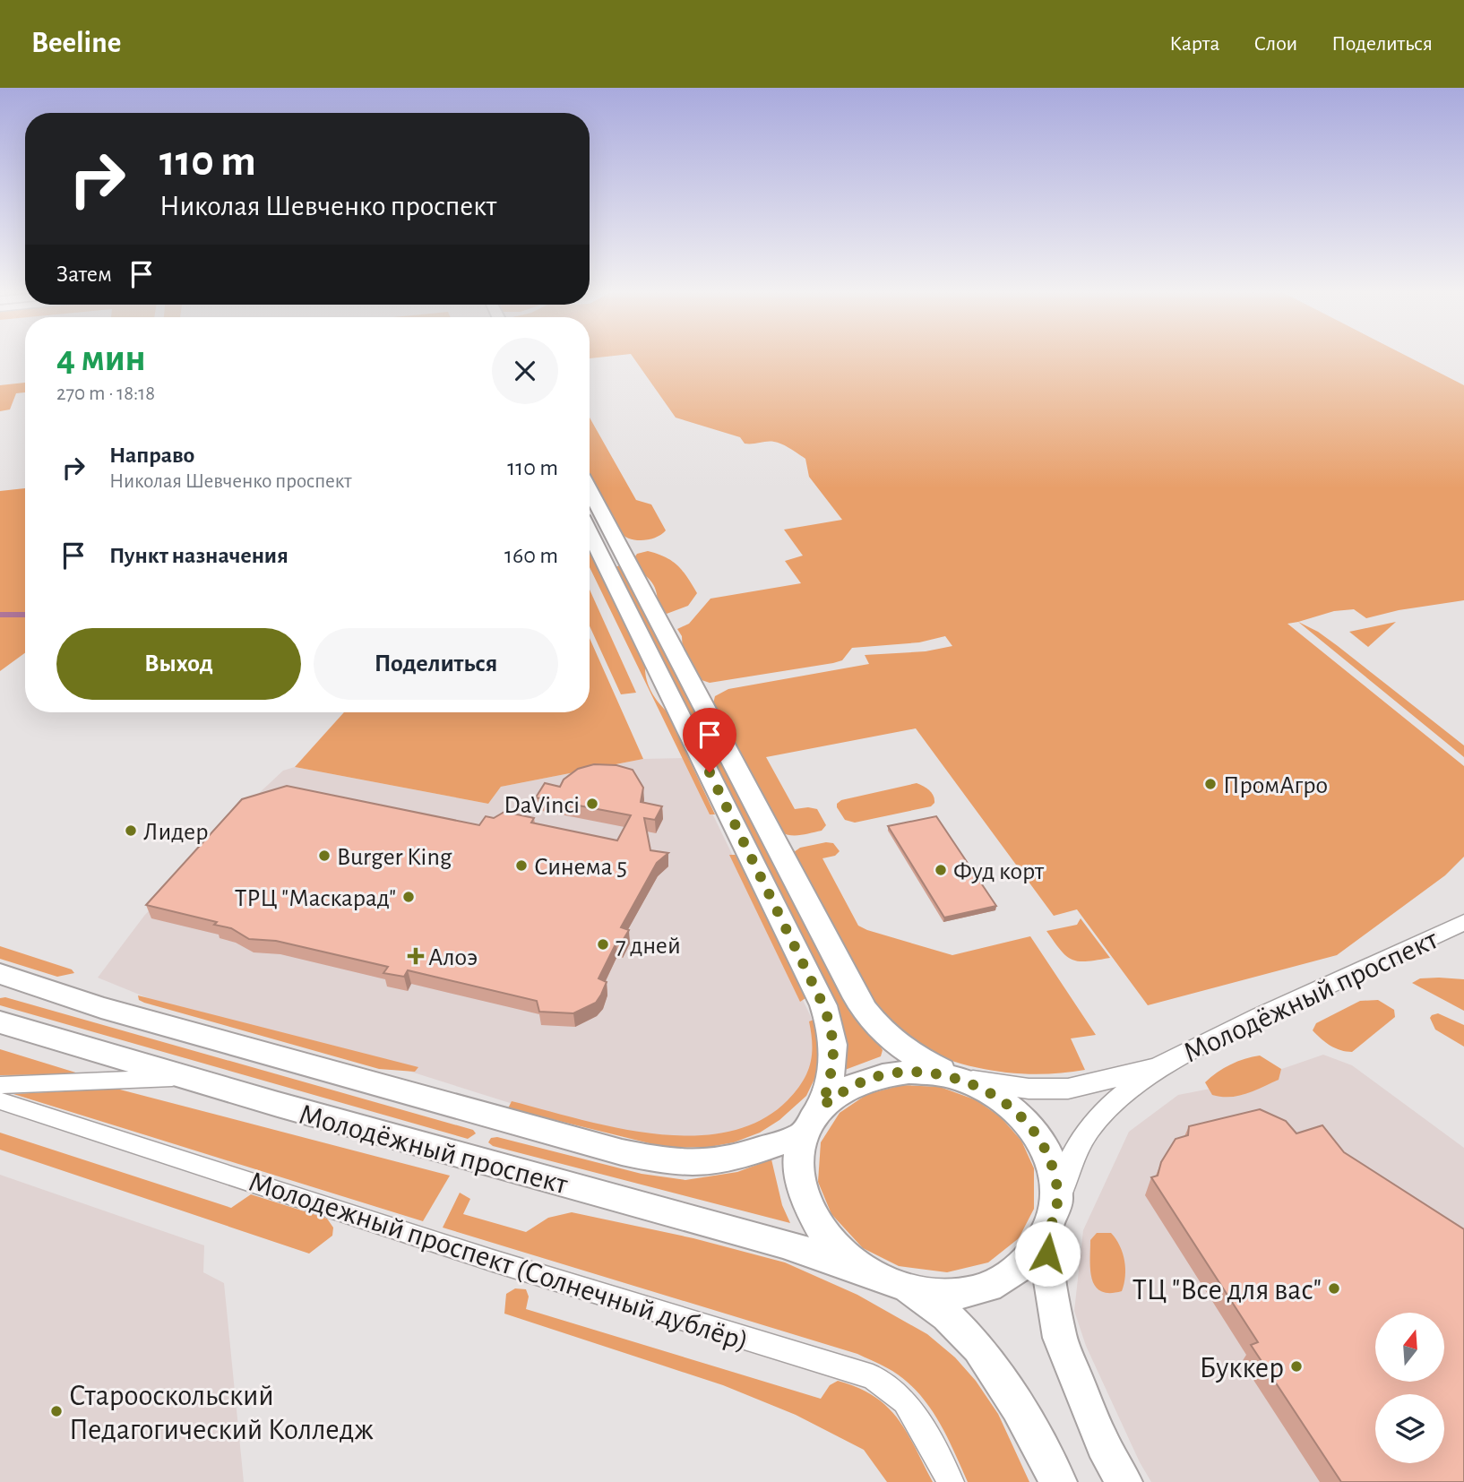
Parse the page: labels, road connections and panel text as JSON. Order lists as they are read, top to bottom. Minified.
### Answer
{"streets":{"main road":["Молодёжный проспект"],"street":["Молодежный проспект (Солнечный дублёр)"]},"places":{"other":["ПромАгро","DaVinci","Лидер","Burger King","Синема 5","Фуд корт","ТРЦ \"Маскарад\"","7 дней","ТЦ \"Все для вас\"","Буккер","Старооскольский Педагогический Колледж"],"health":["Алоэ"]},"north":"top","page":{"header":"Beeline","nav":["Карта","Слои","Поделиться"],"turn":["110 m","Николая Шевченко проспект"],"then":"Затем","heading":["4 мин","270 m · 18:18"],"list":[{"name":"Направо","note":"Николая Шевченко проспект","value":"110 m"},{"name":"Пункт назначения","value":"160 m"}],"buttons":["Выход","Поделиться"]}}
